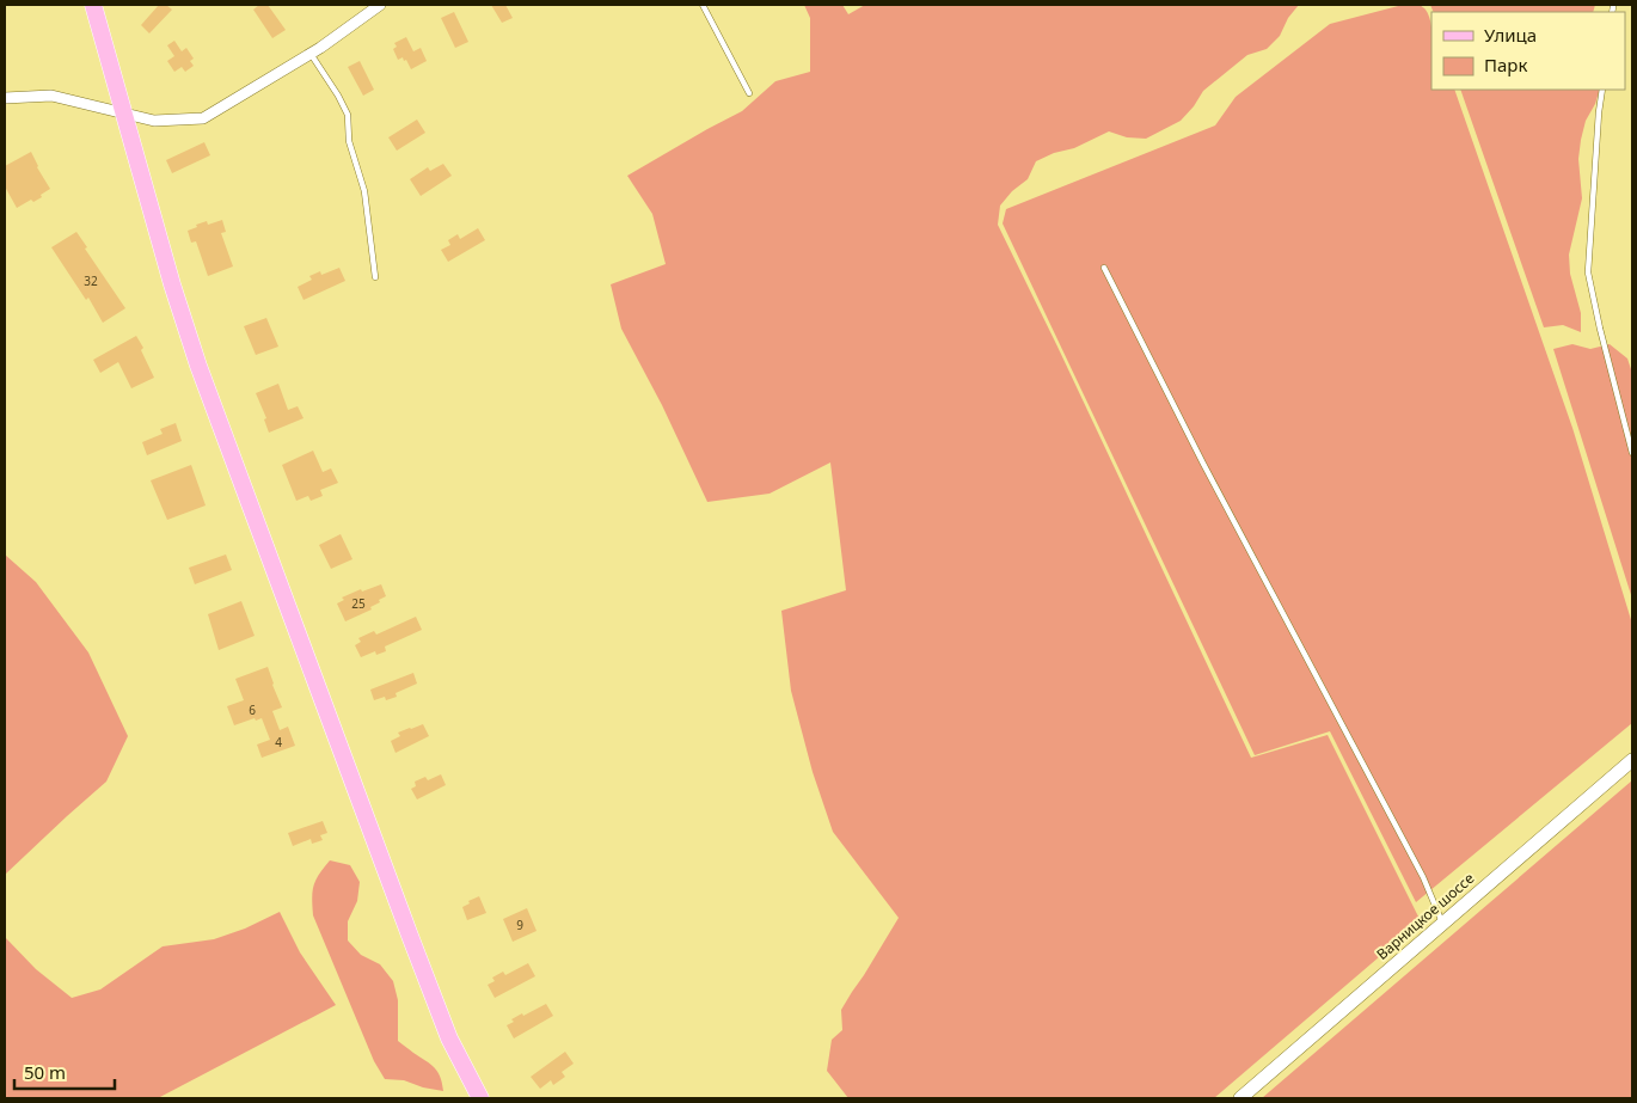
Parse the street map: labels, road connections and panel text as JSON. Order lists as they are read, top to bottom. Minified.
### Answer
{"streets":{"street":["Варницкое шоссе"]},"house_numbers":["32","25","6","4","9"],"legend":["Улица","Парк"],"scale_bar":"50 m"}
